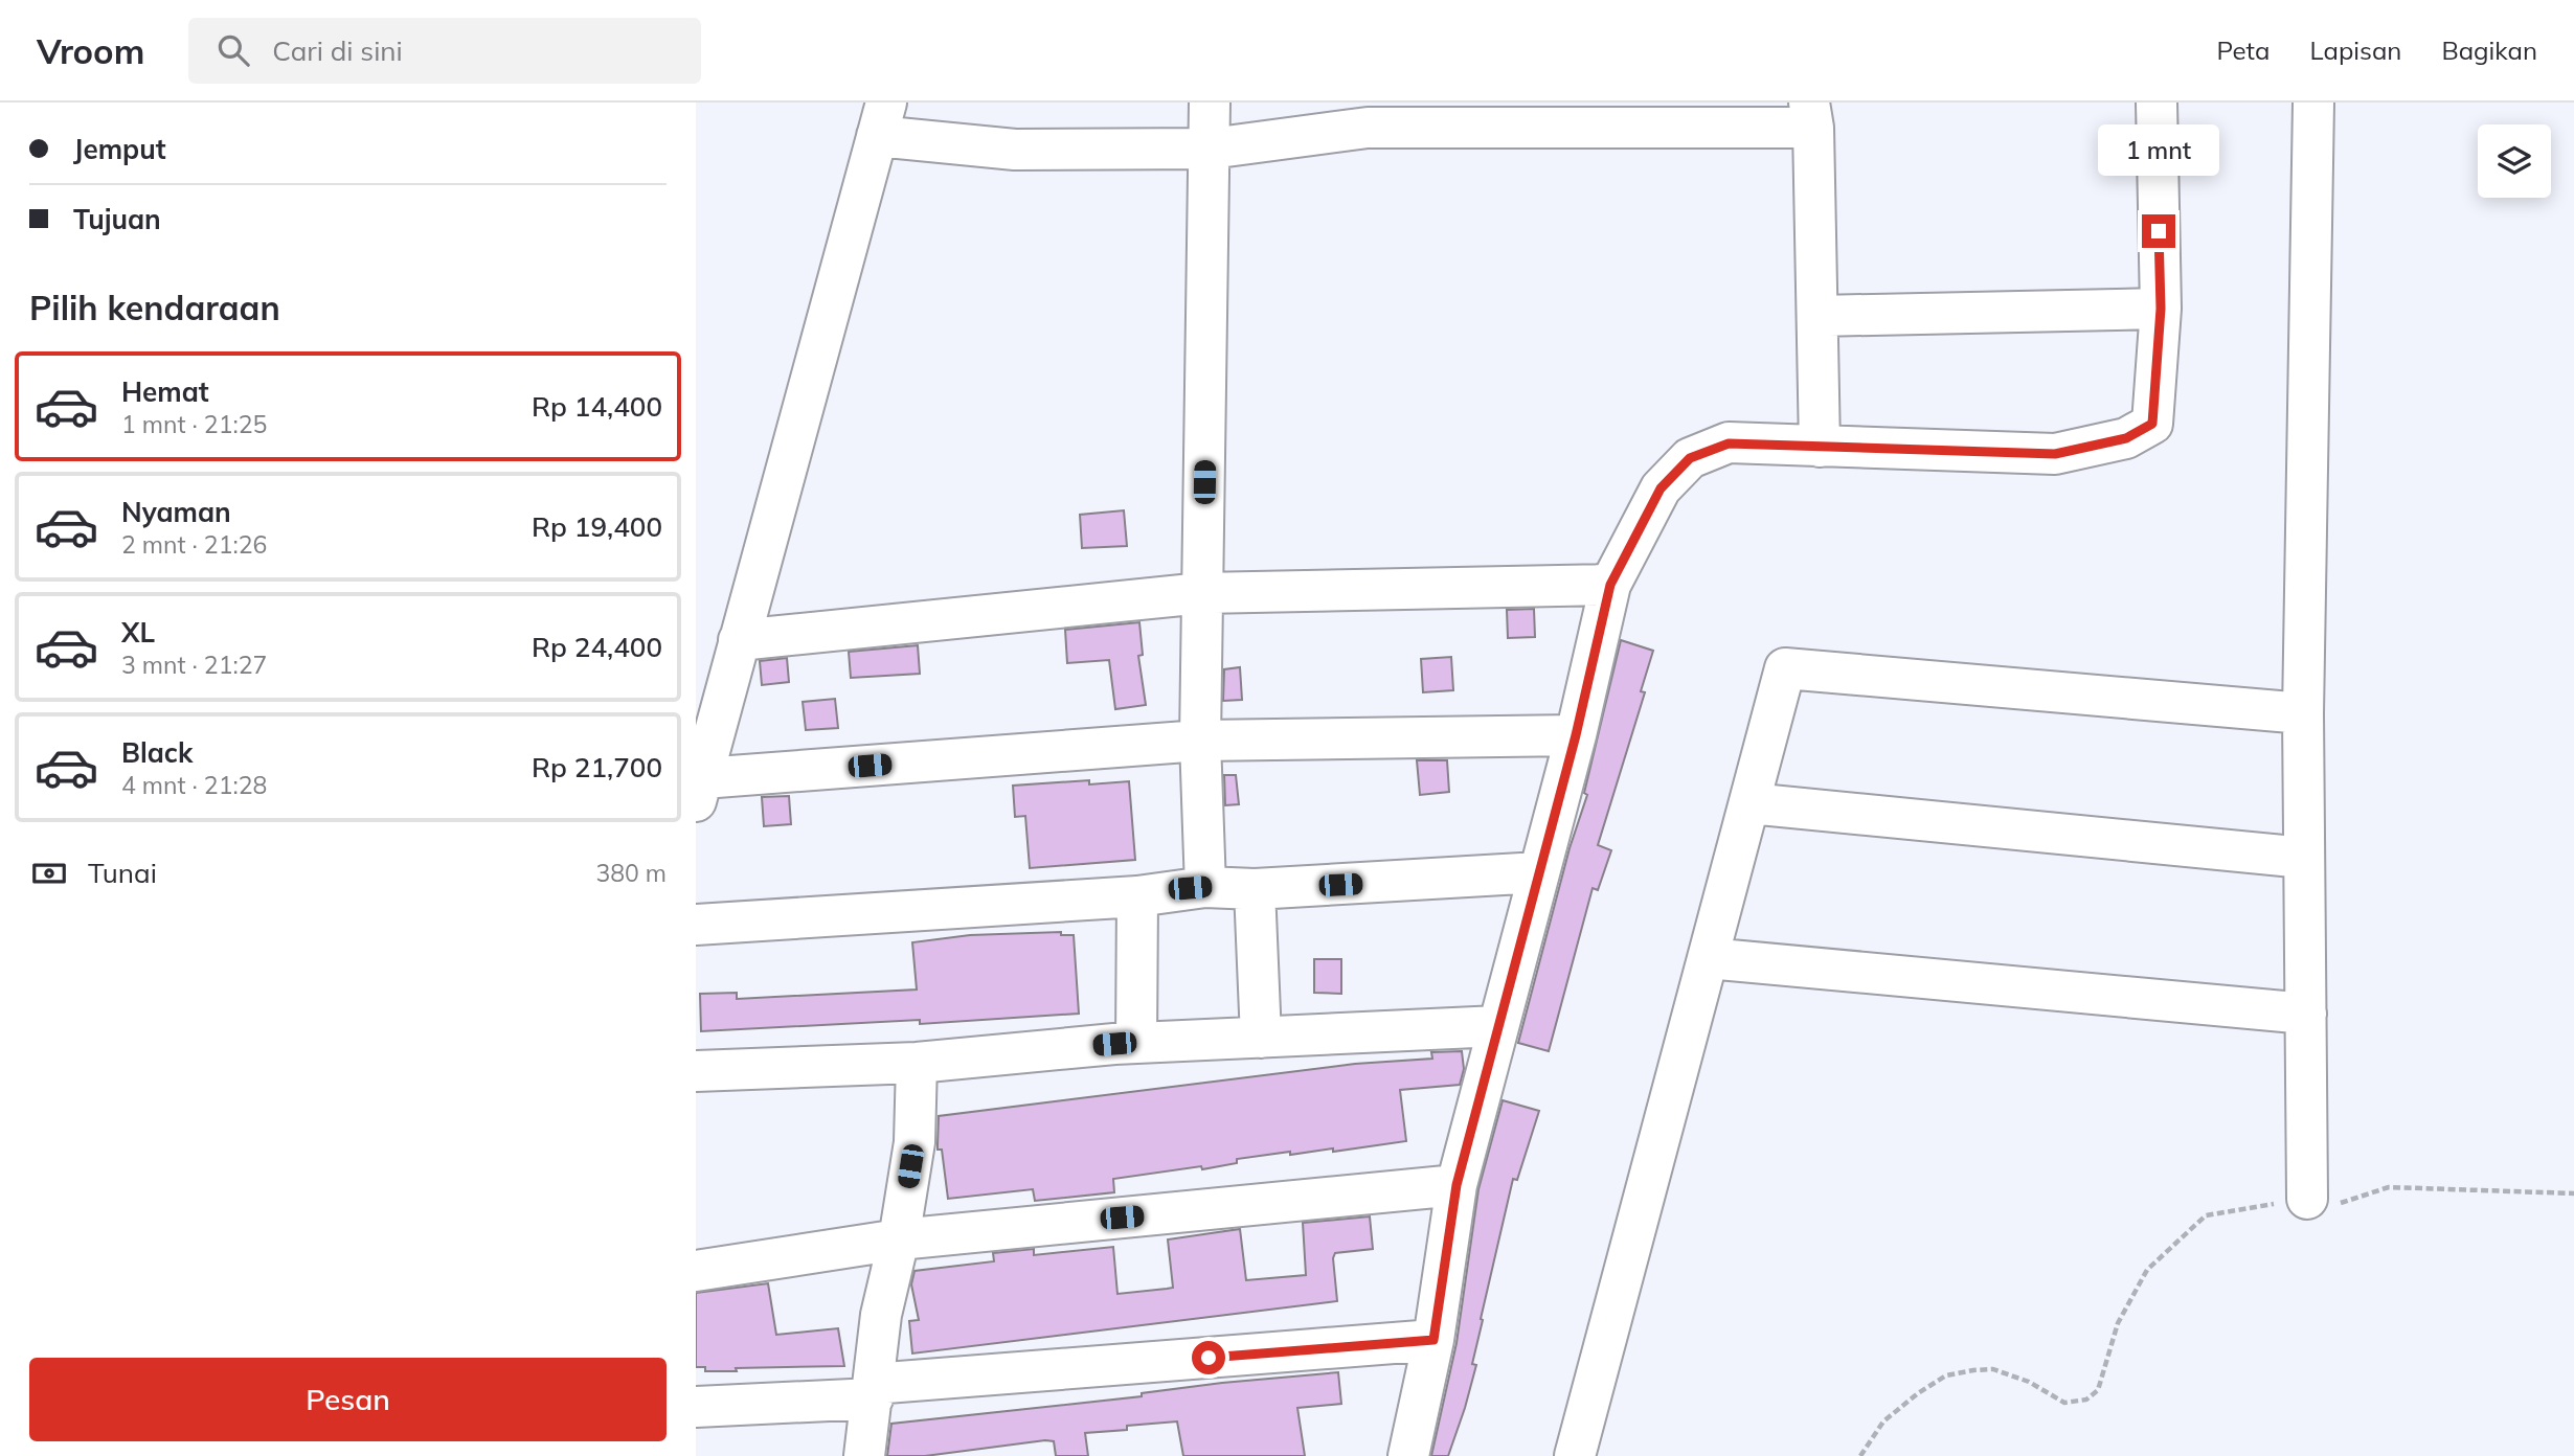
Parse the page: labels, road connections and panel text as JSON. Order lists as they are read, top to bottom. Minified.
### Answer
{"page":{"header":"Vroom","search":"Cari di sini","nav":["Peta","Lapisan","Bagikan"],"banner":["Jemput","Tujuan"],"bubble":"1 mnt","heading":"Pilih kendaraan","list":[{"name":"Hemat","note":"1 mnt · 21:25","value":"Rp 14,400"},{"name":"Nyaman","note":"2 mnt · 21:26","value":"Rp 19,400"},{"name":"XL","note":"3 mnt · 21:27","value":"Rp 24,400"},{"name":"Black","note":"4 mnt · 21:28","value":"Rp 21,700"}],"pay":["Tunai","380 m"],"buttons":"Pesan"}}
